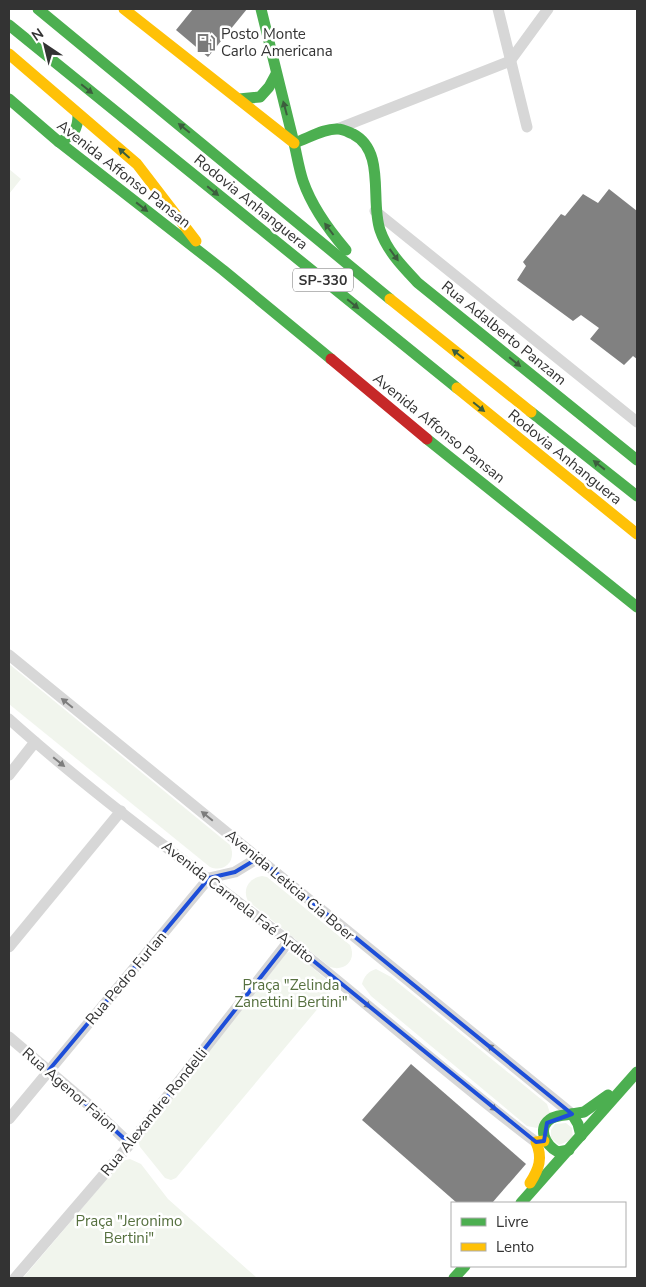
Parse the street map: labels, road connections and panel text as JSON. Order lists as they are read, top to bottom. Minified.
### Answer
{"streets":{"main road":["Avenida Affonso Pansan","Rodovia Anhanguera","SP-330","Rua Adalberto Panzam"],"street":["Avenida Leticia Cia Boer","Avenida Carmela Faé Ardito","Rua Pedro Furlan","Rua Agenor Faion","Rua Alexandre Rondelli"]},"crossings":[["Avenida Leticia Cia Boer","Avenida Carmela Faé Ardito"],["Avenida Carmela Faé Ardito","Rua Pedro Furlan"],["Avenida Carmela Faé Ardito","Rua Alexandre Rondelli"],["Rua Pedro Furlan","Rua Agenor Faion"],["Rua Agenor Faion","Rua Alexandre Rondelli"]],"one_way":["Avenida Leticia Cia Boer","Avenida Carmela Faé Ardito"],"parks":["Praça \"Zelinda Zanettini Bertini\"","Praça \"Jeronimo Bertini\""],"places":{"fuel station":["Posto Monte Carlo Americana"]},"legend":["Livre","Lento"],"north":"top left"}
